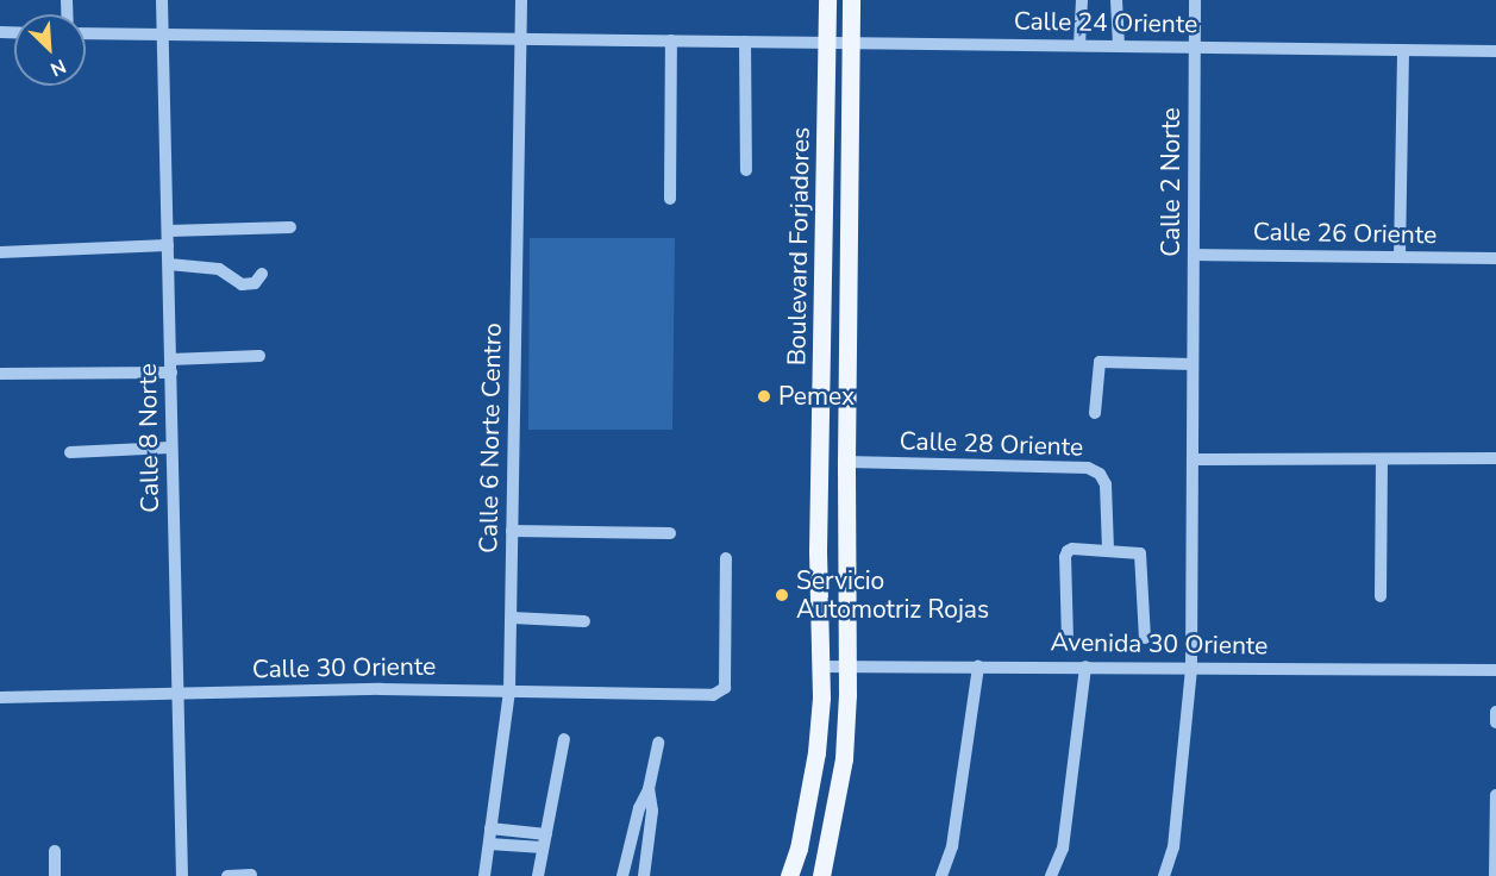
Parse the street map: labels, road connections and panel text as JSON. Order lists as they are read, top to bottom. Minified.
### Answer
{"streets":{"main road":["Boulevard Forjadores"],"street":["Calle 24 Oriente","Calle 2 Norte","Calle 26 Oriente","Calle 8 Norte","Calle 6 Norte Centro","Calle 28 Oriente","Avenida 30 Oriente","Calle 30 Oriente"]},"crossings":[["Calle 24 Oriente","Calle 2 Norte"],["Calle 24 Oriente","Boulevard Forjadores"],["Calle 24 Oriente","Calle 8 Norte"],["Calle 24 Oriente","Calle 6 Norte Centro"],["Calle 2 Norte","Calle 26 Oriente"],["Calle 2 Norte","Avenida 30 Oriente"],["Boulevard Forjadores","Calle 28 Oriente"],["Boulevard Forjadores","Avenida 30 Oriente"],["Calle 8 Norte","Calle 30 Oriente"],["Calle 6 Norte Centro","Calle 30 Oriente"]],"places":["Pemex","Servicio Automotriz Rojas"],"north":"bottom right"}
